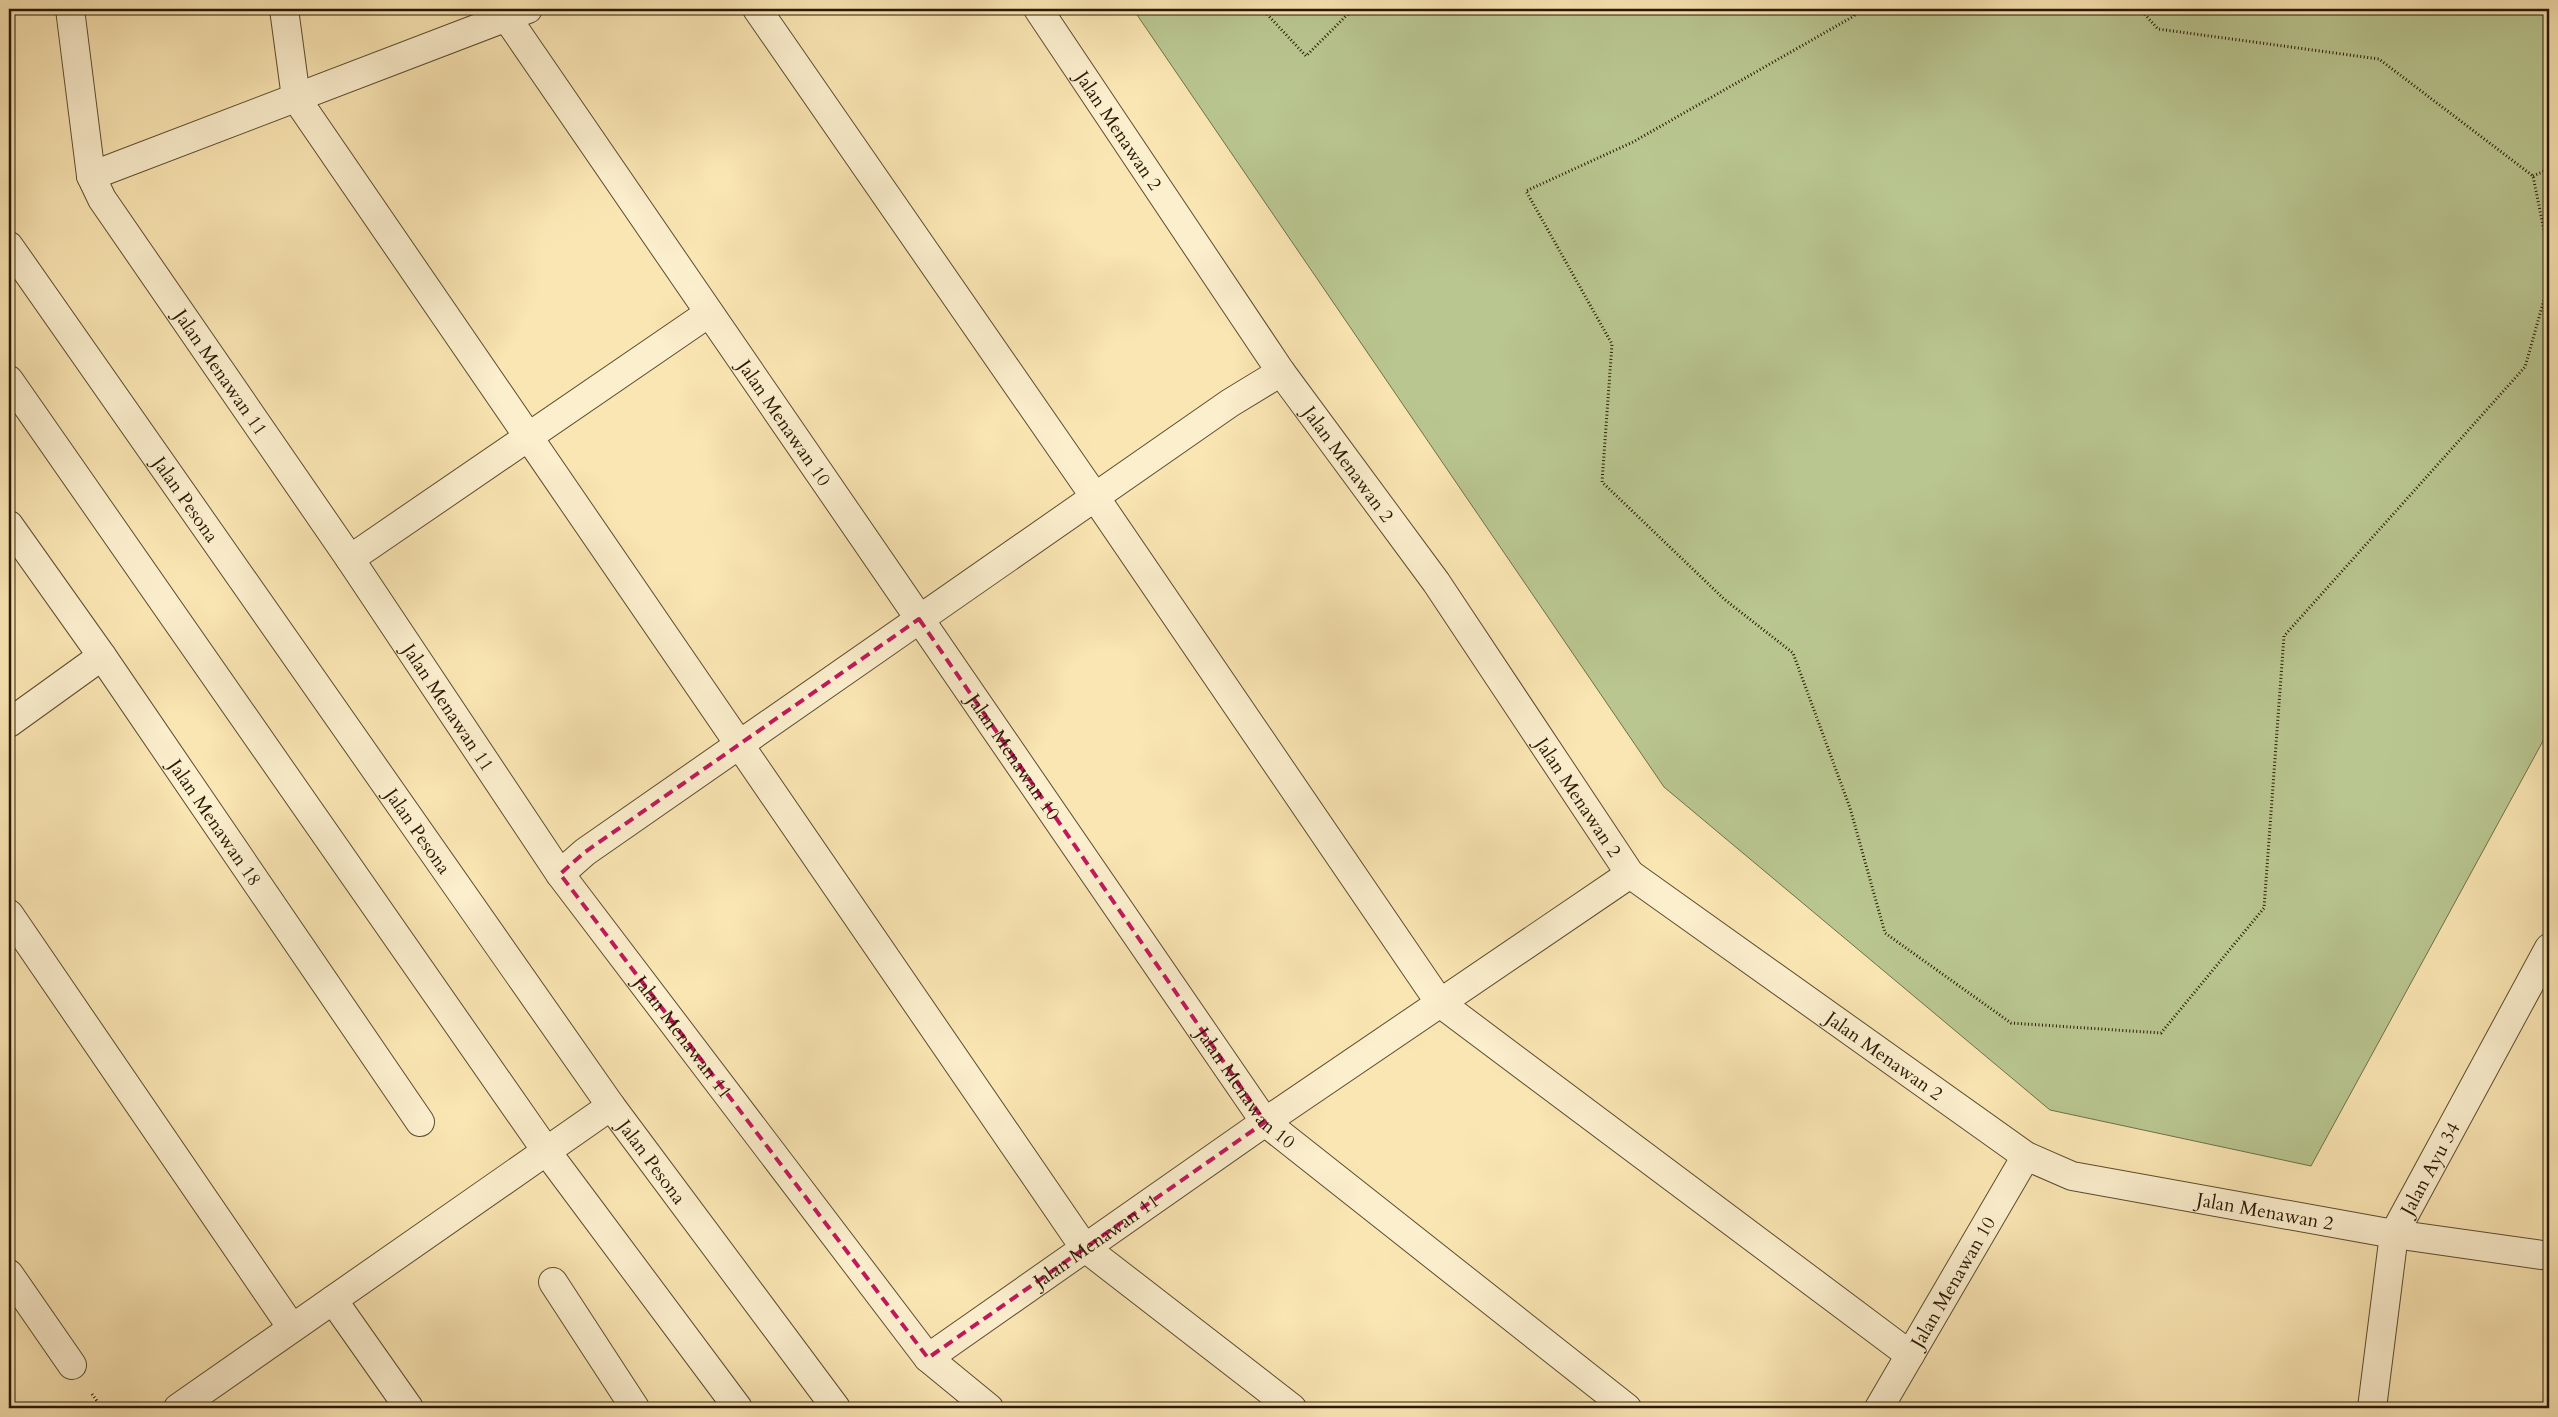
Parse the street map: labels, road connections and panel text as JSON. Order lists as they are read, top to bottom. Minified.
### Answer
{"streets":{"street":["Jalan Menawan 2","Jalan Menawan 11","Jalan Menawan 10","Jalan Pesona","Jalan Menawan 18","Jalan Ayu 34"]},"crossings":[["Jalan Menawan 2","Jalan Menawan 11"],["Jalan Menawan 2","Jalan Menawan 10"],["Jalan Menawan 2","Jalan Ayu 34"],["Jalan Menawan 11","Jalan Menawan 10"]]}
